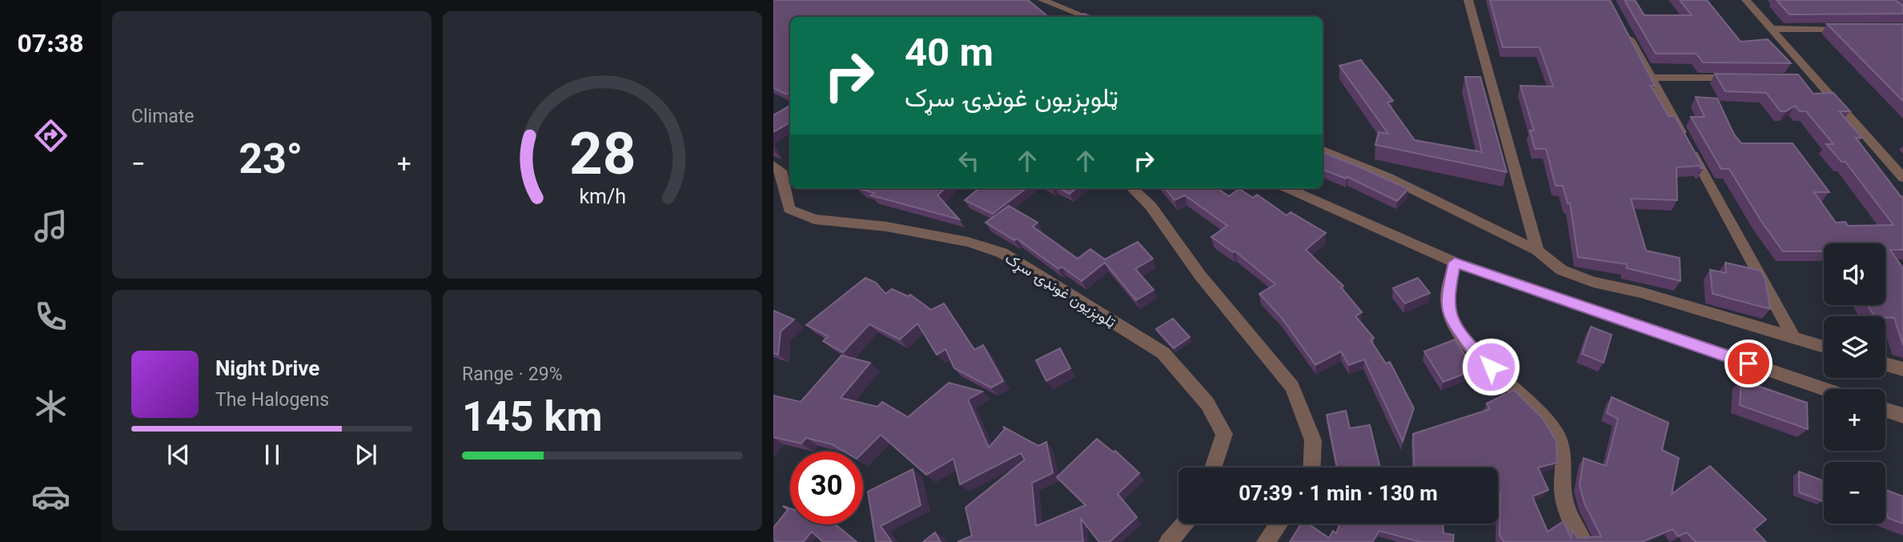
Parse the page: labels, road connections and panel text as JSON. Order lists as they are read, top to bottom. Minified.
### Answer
{"streets":{"street":["ټلوېزيون غونډۍ سړک"]},"page":{"tabs":"07:38","tile":["Climate",["Range · 29%","145 km"]],"turn":["40 m","ټلوېزيون غونډۍ سړک"],"heat":["−","23°","+"],"map_buttons":["+","−"],"song":["Night Drive","The Halogens"],"limit":"30","trip":"07:39 · 1 min · 130 m","gauge":["28","km/h"]}}
